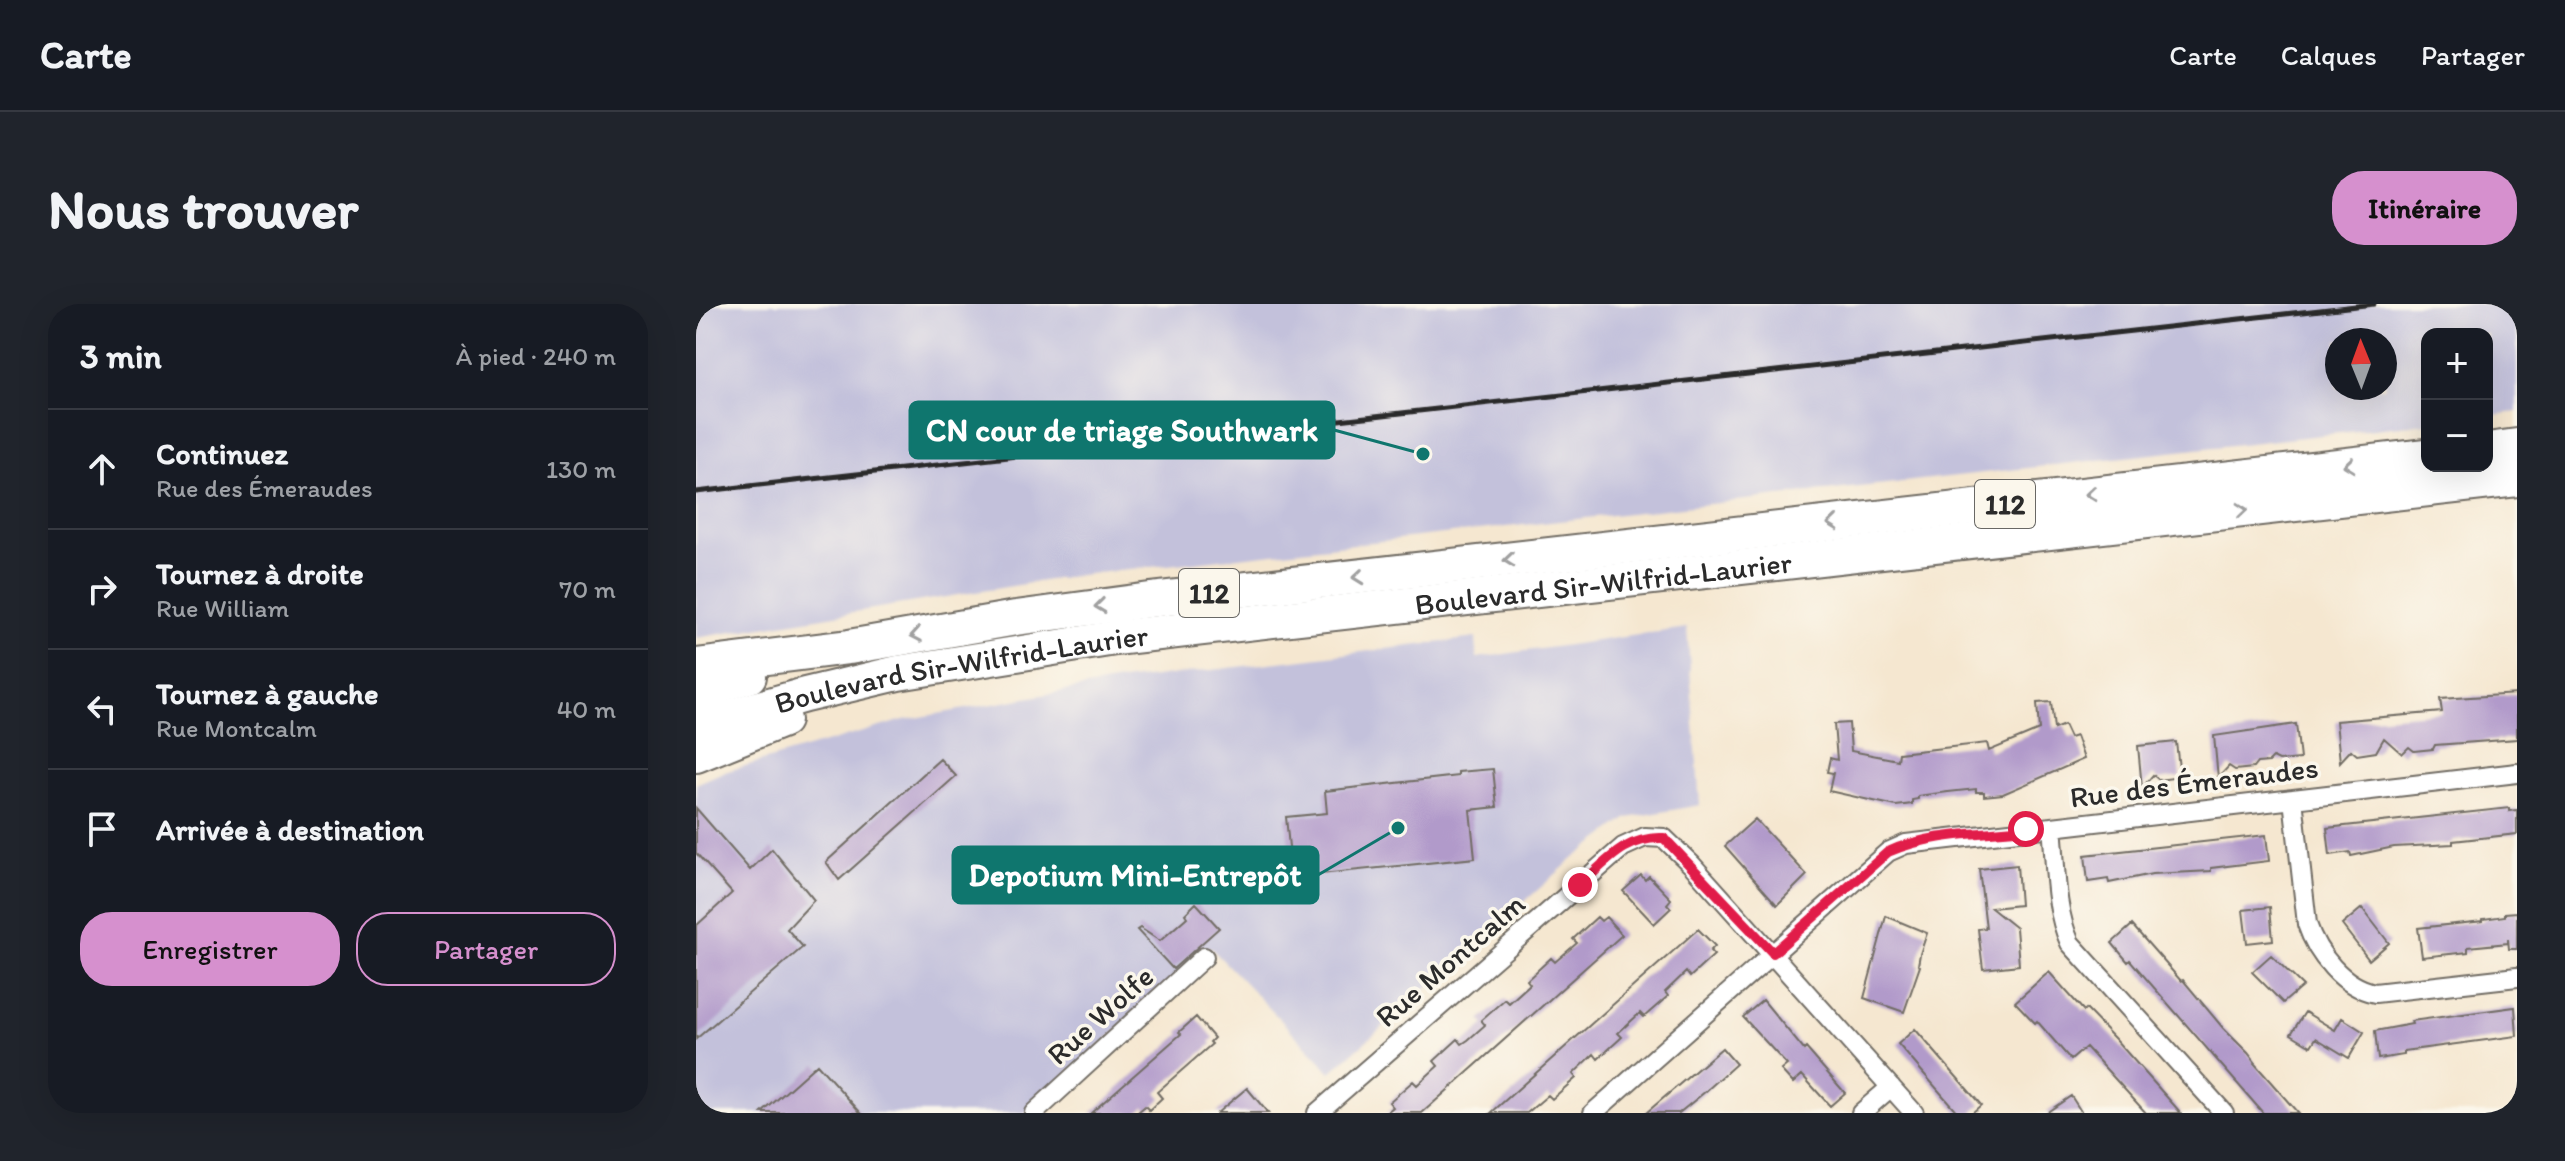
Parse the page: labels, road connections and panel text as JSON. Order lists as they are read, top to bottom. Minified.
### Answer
{"streets":{"highway":["112","Boulevard Sir-Wilfrid-Laurier"],"street":["Rue des Émeraudes","Rue Montcalm","Rue Wolfe"]},"crossings":[["Rue des Émeraudes","Rue Montcalm"]],"places":["CN cour de triage Southwark","Depotium Mini-Entrepôt"],"north":"top","page":{"header":"Carte","nav":["Carte","Calques","Partager"],"buttons":["Itinéraire",["Enregistrer","Partager"]],"title":"Nous trouver","heading":["3 min","À pied · 240 m"],"map_buttons":["+","−"],"list":[["Continuez","Rue des Émeraudes","130 m"],["Tournez à droite","Rue William","70 m"],["Tournez à gauche","Rue Montcalm","40 m"],"Arrivée à destination"]}}
